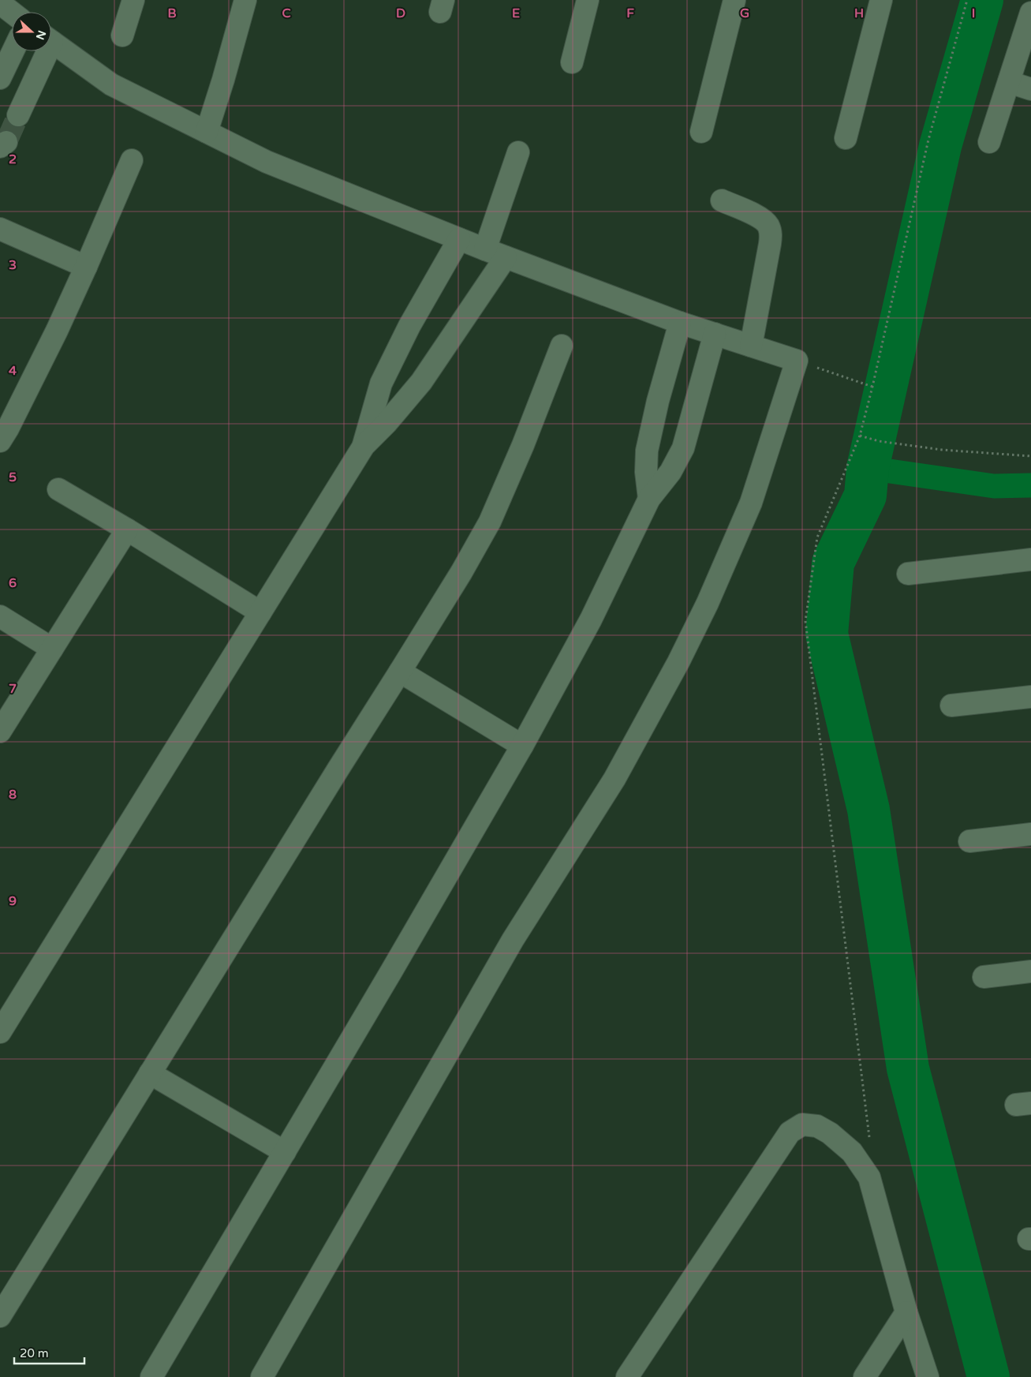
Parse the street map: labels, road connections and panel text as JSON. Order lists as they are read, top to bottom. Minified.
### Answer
{"scale_bar":"20 m","north":"right","grid":{"columns":["B","C","D","E","F","G","H","I"],"rows":["2","3","4","5","6","7","8","9"]}}
